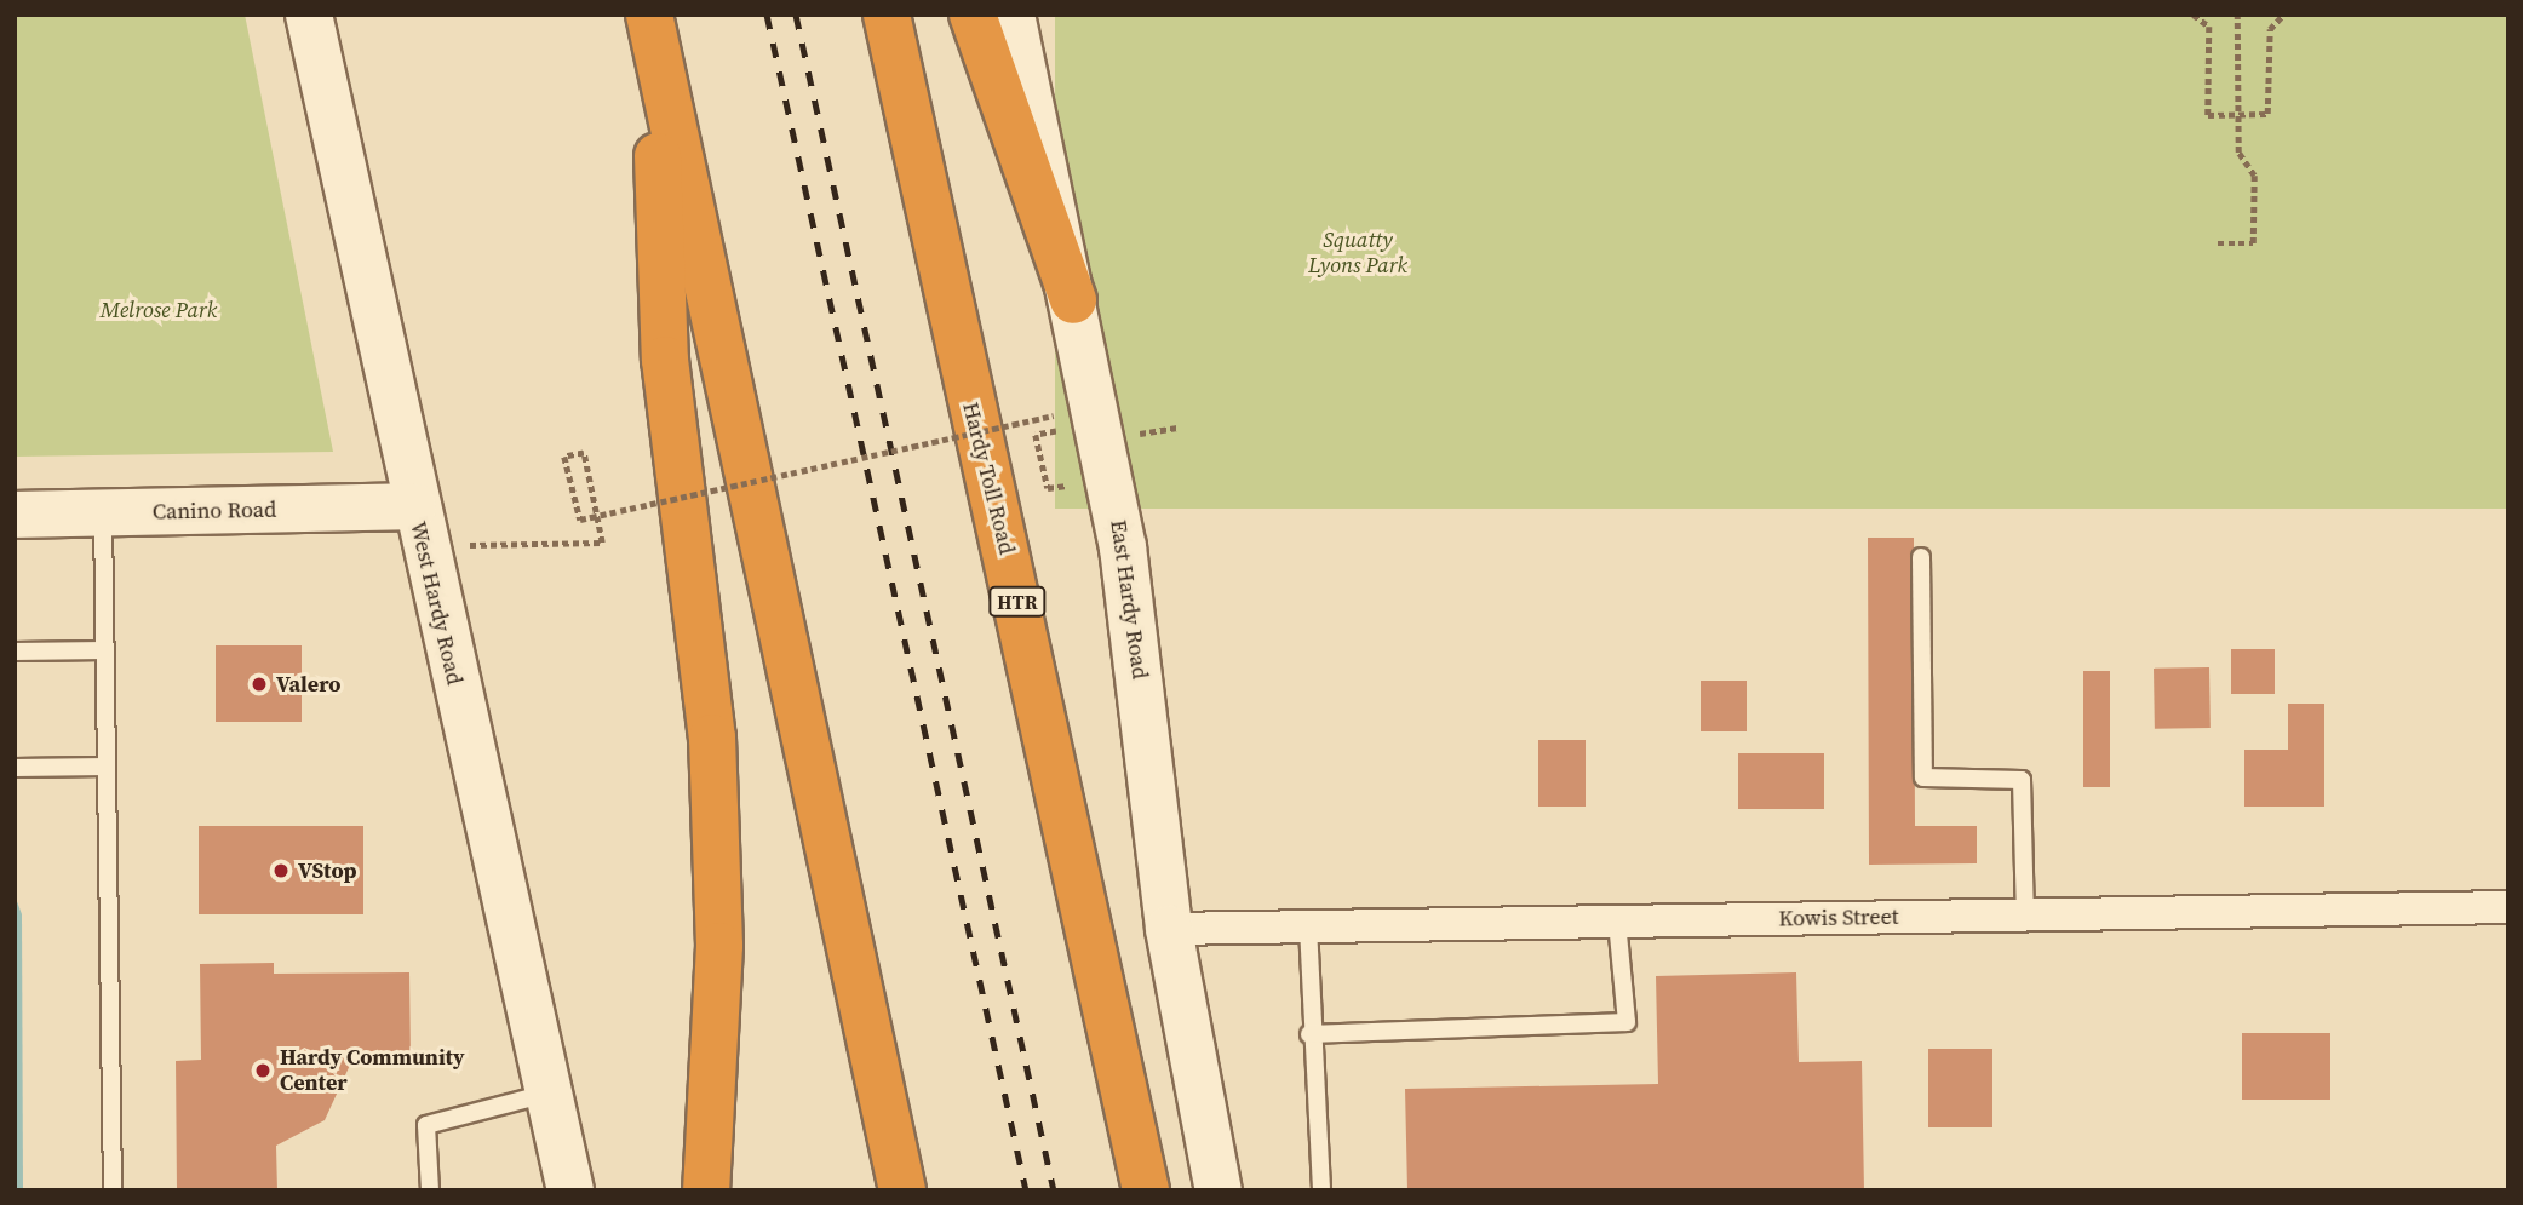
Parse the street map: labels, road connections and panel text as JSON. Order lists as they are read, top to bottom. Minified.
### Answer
{"streets":{"highway":["Hardy Toll Road","HTR"],"main road":["Canino Road","East Hardy Road","West Hardy Road"],"street":["Kowis Street"]},"crossings":[["Canino Road","West Hardy Road"],["East Hardy Road","Kowis Street"]],"parks":["Squatty Lyons Park","Melrose Park"],"places":["Valero","VStop","Hardy Community Center"]}
